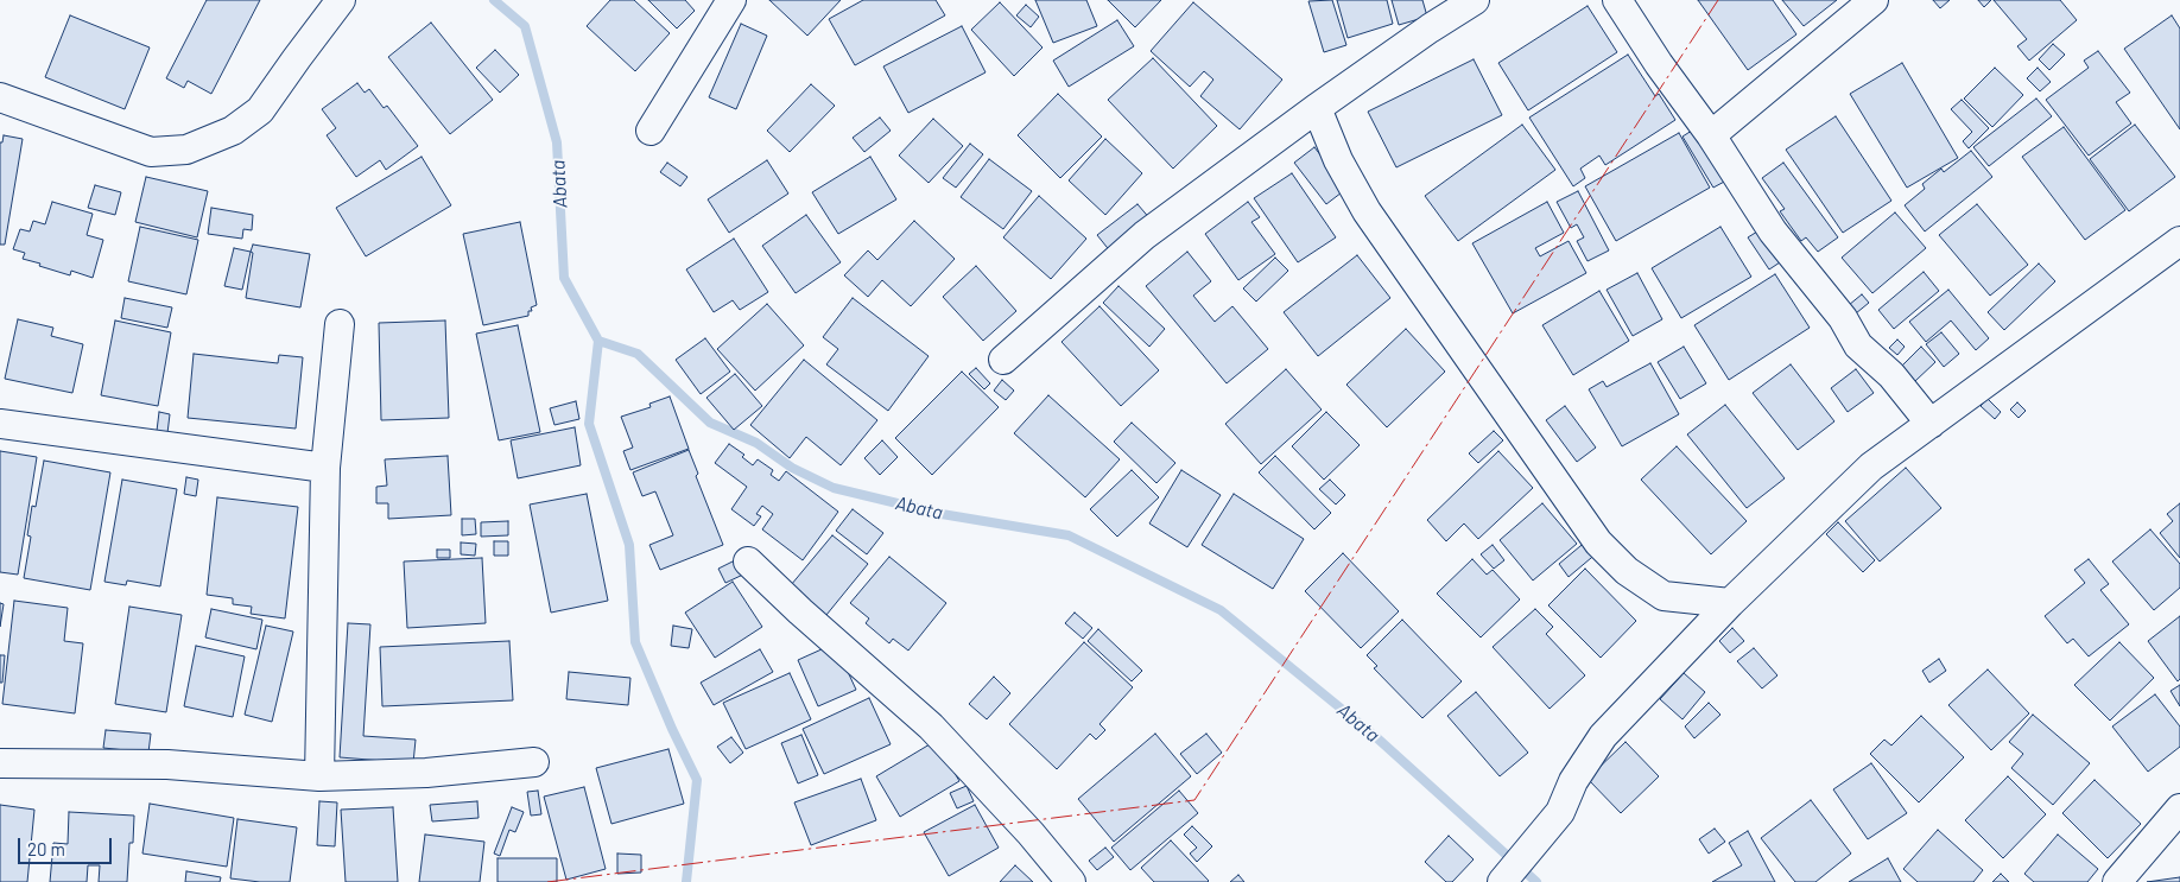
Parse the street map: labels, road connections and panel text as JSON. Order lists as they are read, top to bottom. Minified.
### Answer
{"water":["Abata"],"scale_bar":"20 m"}
